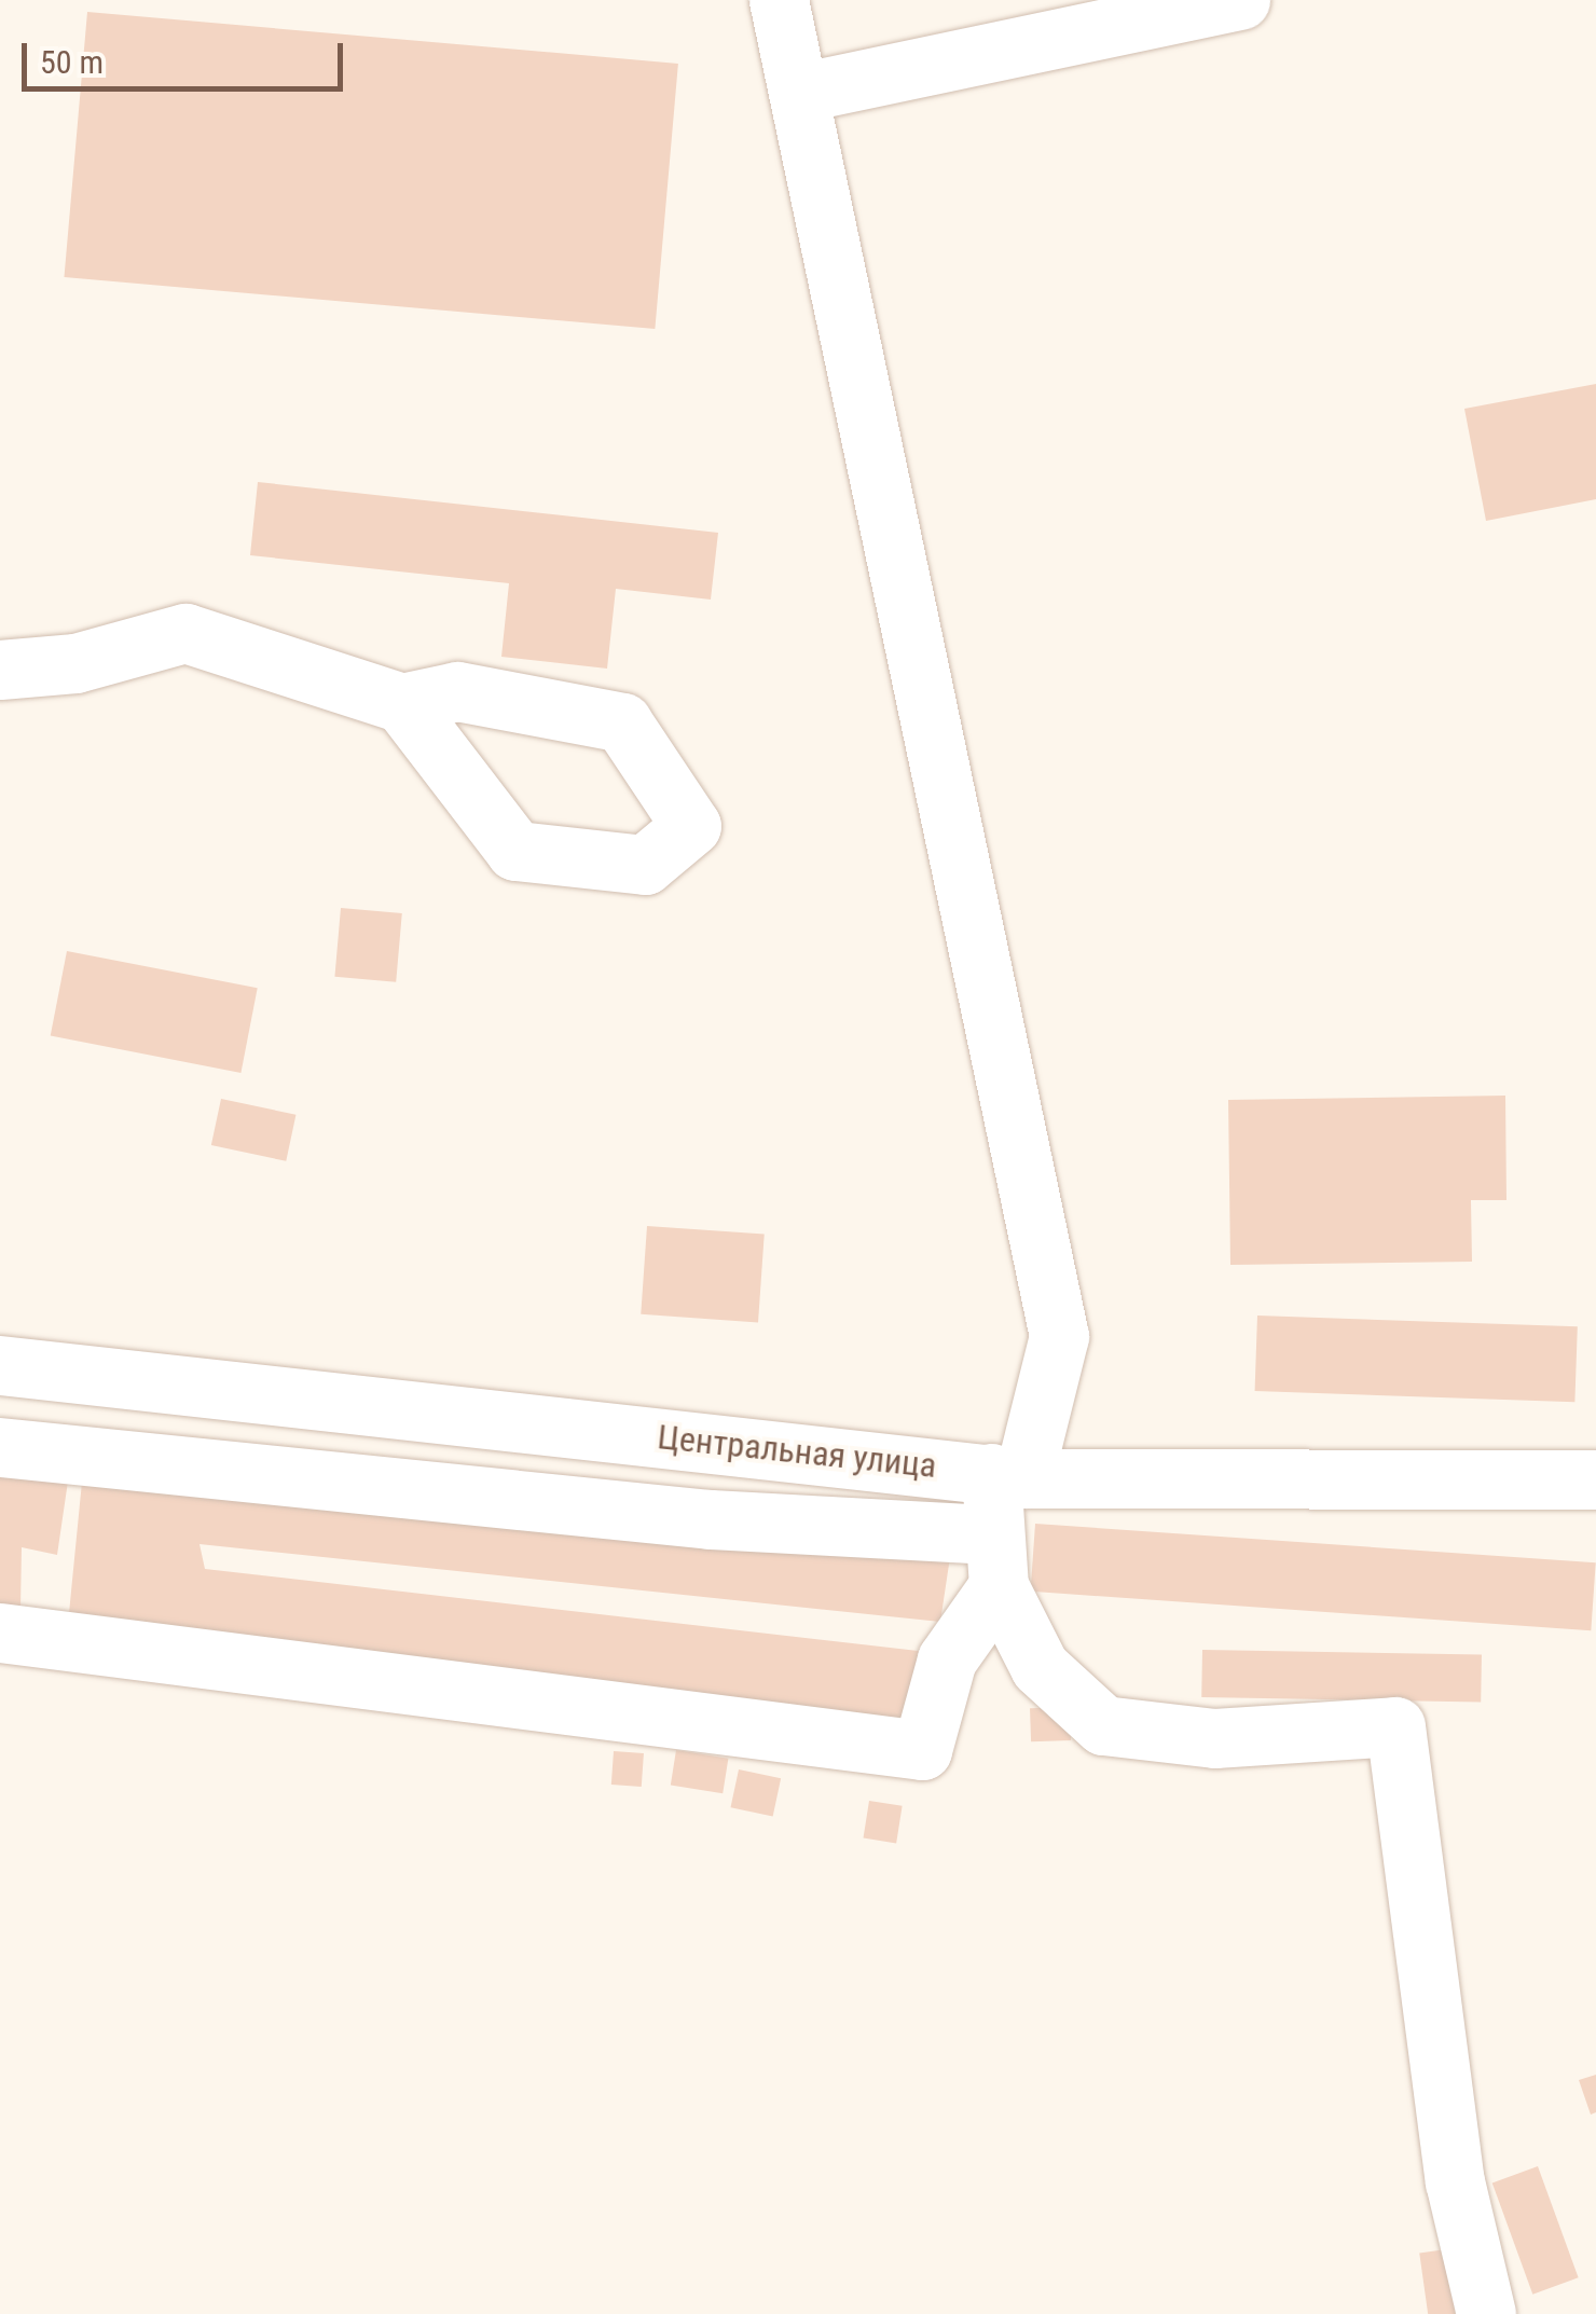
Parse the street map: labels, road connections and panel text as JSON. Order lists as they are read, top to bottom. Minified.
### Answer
{"streets":{"street":["Центральная улица"]},"scale_bar":"50 m"}
